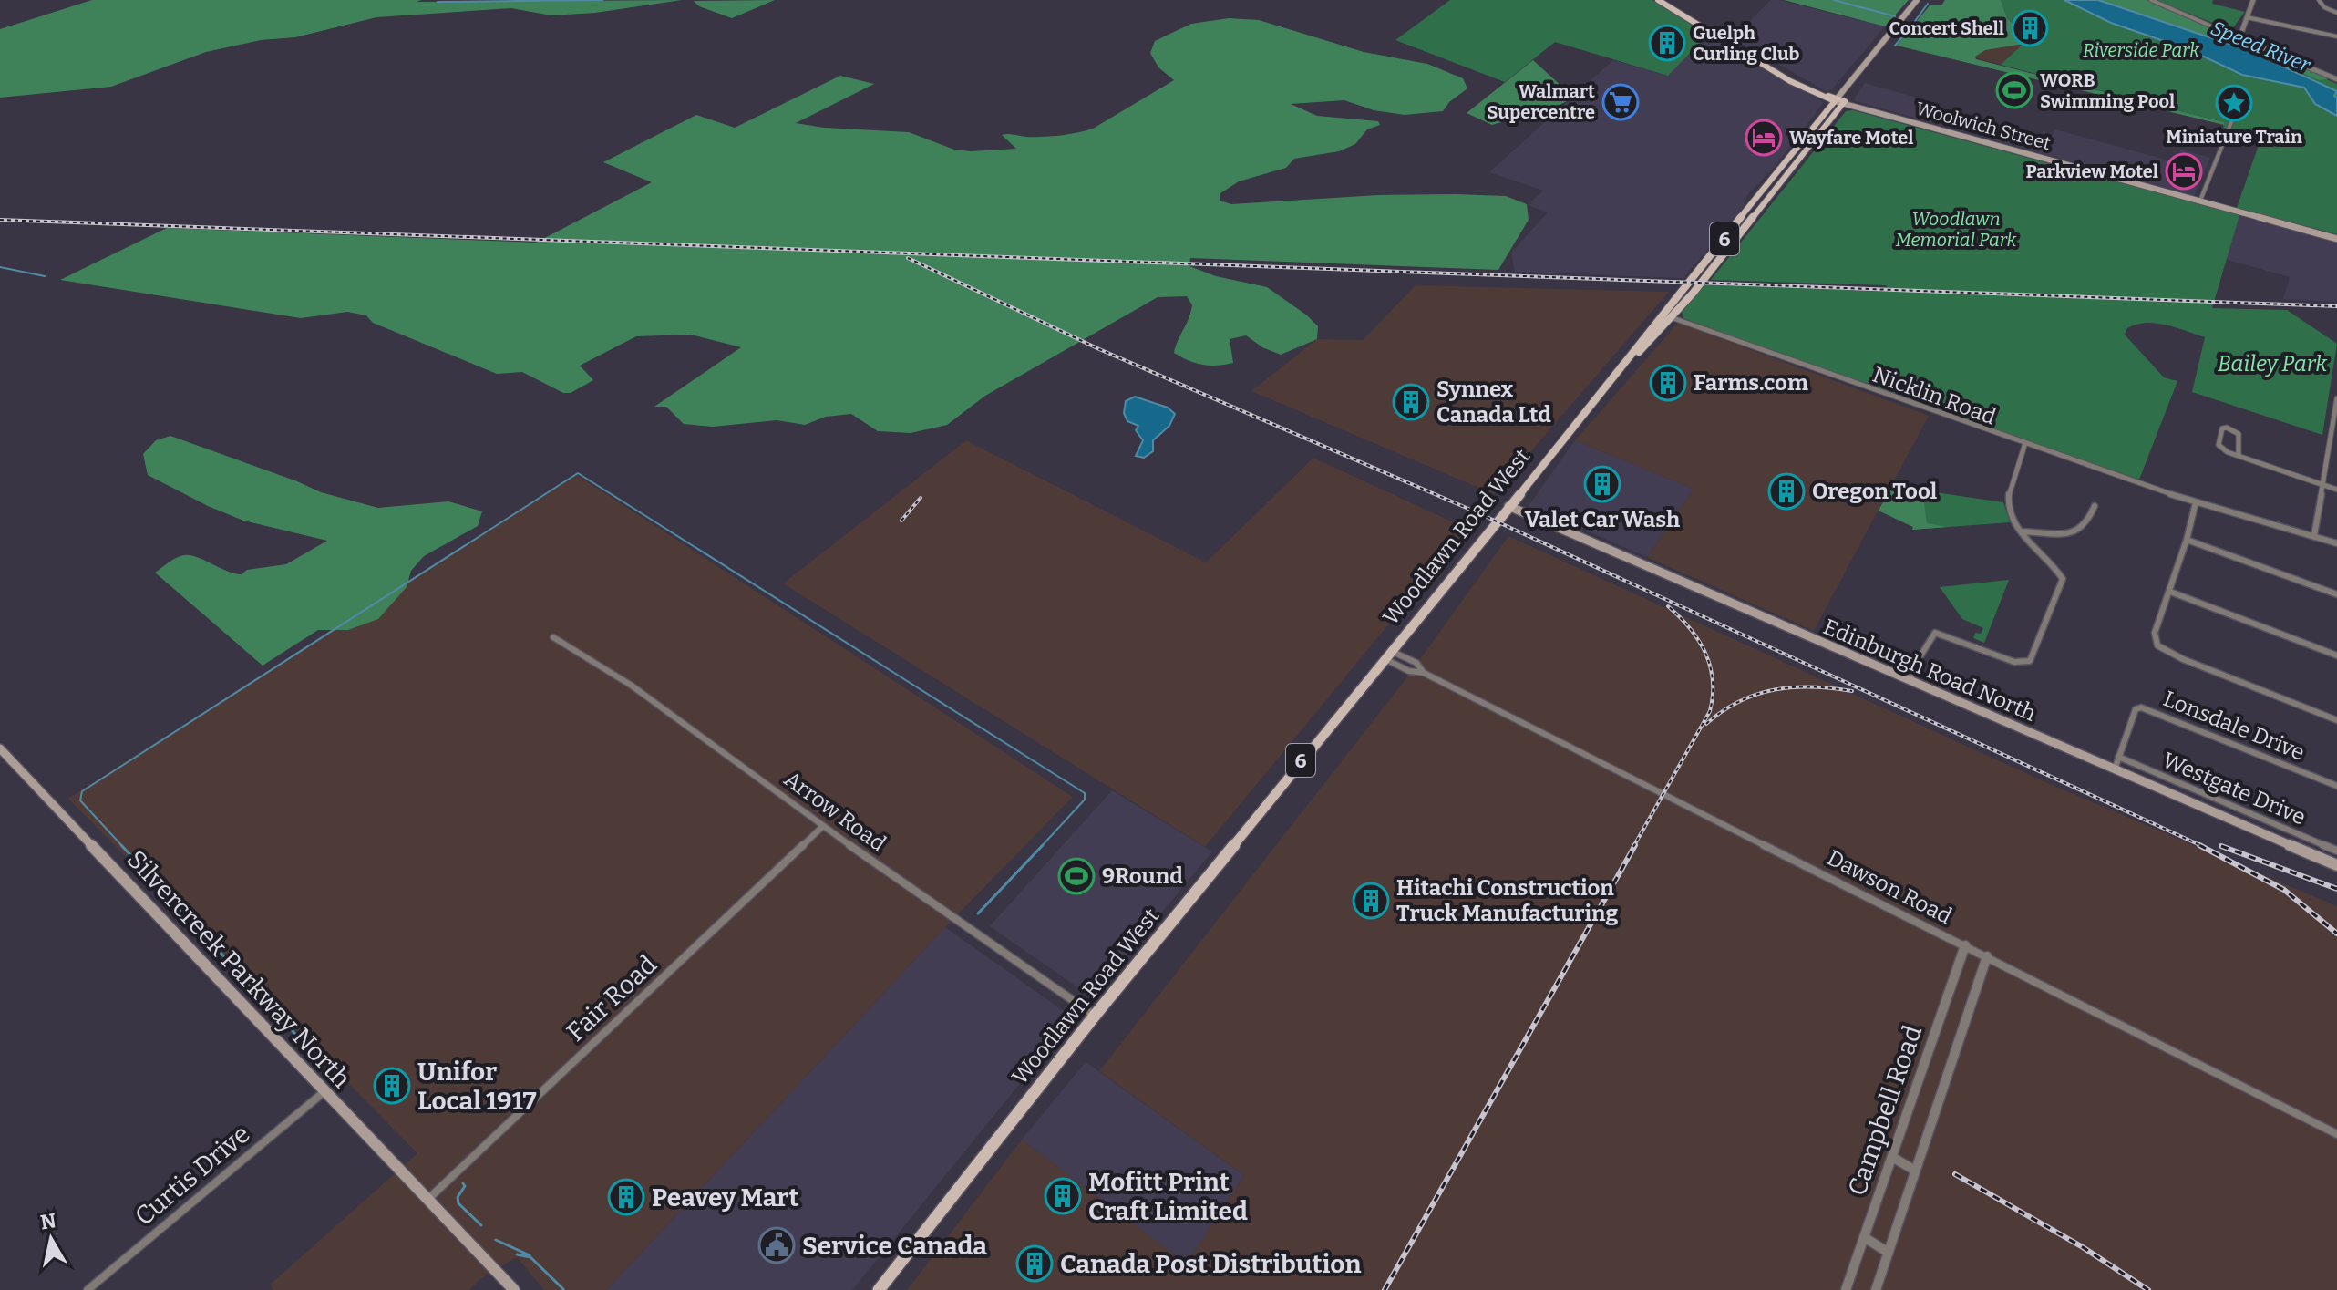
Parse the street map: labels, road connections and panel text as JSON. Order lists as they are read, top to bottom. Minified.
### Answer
{"streets":{"main road":["Woolwich Street","6","Woodlawn Road West","Edinburgh Road North","Silvercreek Parkway North"],"street":["Nicklin Road","Lonsdale Drive","Westgate Drive","Arrow Road","Dawson Road","Fair Road","Campbell Road","Curtis Drive"]},"crossings":[["Woolwich Street","Woodlawn Road West"],["Nicklin Road","Woodlawn Road West"],["Woodlawn Road West","Edinburgh Road North"],["Woodlawn Road West","Arrow Road"],["Woodlawn Road West","Dawson Road"],["Edinburgh Road North","Lonsdale Drive"],["Lonsdale Drive","Westgate Drive"],["Arrow Road","Fair Road"],["Dawson Road","Campbell Road"],["Silvercreek Parkway North","Fair Road"],["Silvercreek Parkway North","Curtis Drive"]],"water":["Speed River"],"parks":["Riverside Park","Woodlawn Memorial Park","Bailey Park"],"places":{"building":["Concert Shell","Guelph Curling Club","Farms.com","Synnex Canada Ltd","Valet Car Wash","Oregon Tool","Hitachi Construction Truck Manufacturing","Unifor Local 1917","Mofitt Print Craft Limited","Peavey Mart","Canada Post Distribution"],"sports":["WORB Swimming Pool","9Round"],"supermarket":["Walmart Supercentre"],"place":["Miniature Train"],"hotel":["Wayfare Motel","Parkview Motel"],"public building":["Service Canada"]},"north":"top"}
